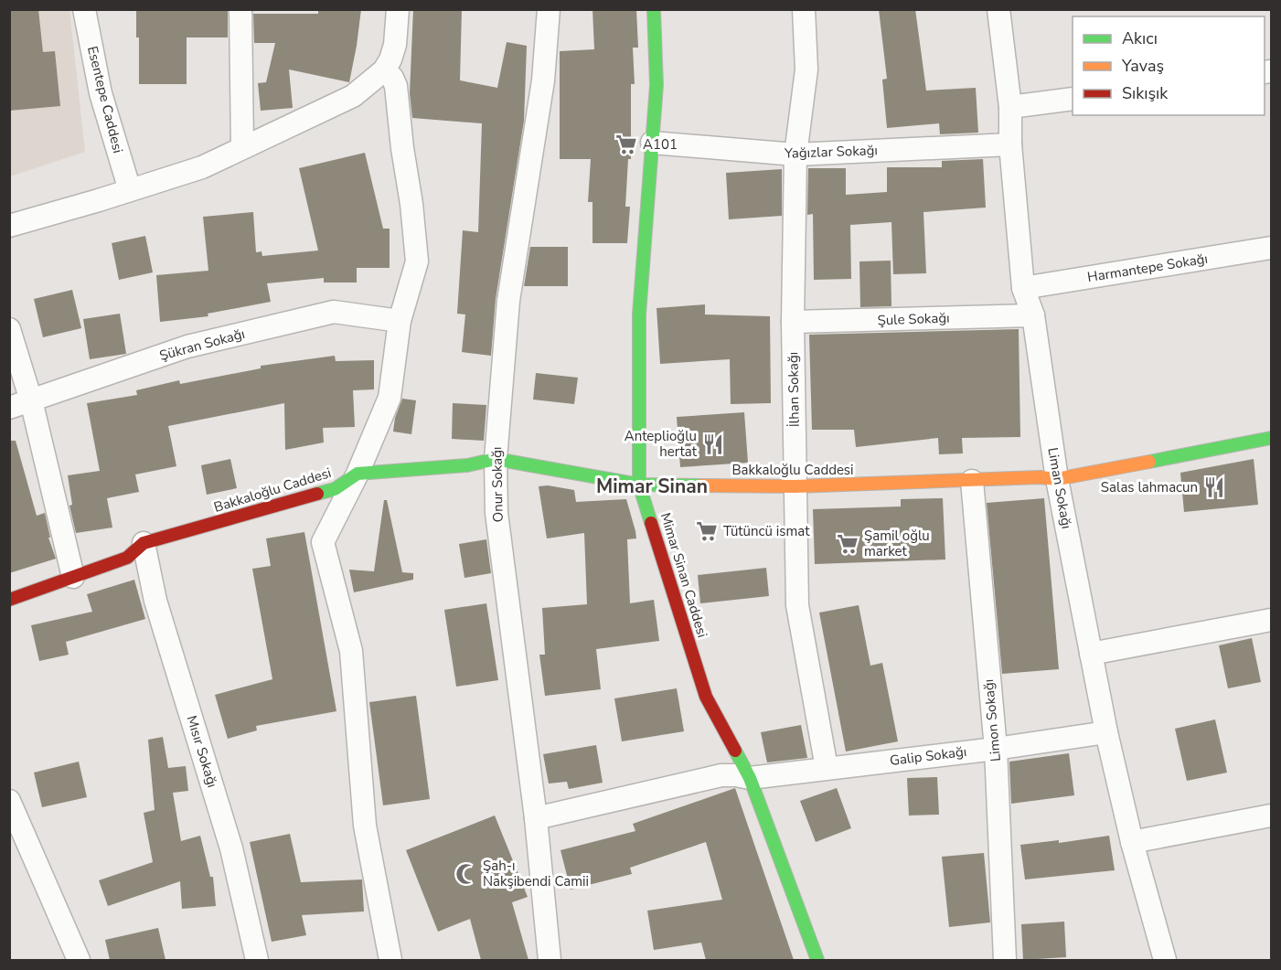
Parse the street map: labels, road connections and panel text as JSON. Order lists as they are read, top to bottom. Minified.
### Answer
{"streets":{"street":["Esentepe Caddesi","Yağızlar Sokağı","Harmantepe Sokağı","Şule Sokağı","Şükran Sokağı","İlhan Sokağı","Bakkaloğlu Caddesi","Onur Sokağı","Liman Sokağı","Mimar Sinan Caddesi","Limon Sokağı","Mısır Sokağı","Galip Sokağı"]},"crossings":[["Yağızlar Sokağı","İlhan Sokağı"],["Yağızlar Sokağı","Liman Sokağı"],["Yağızlar Sokağı","Mimar Sinan Caddesi"],["Harmantepe Sokağı","Liman Sokağı"],["Şule Sokağı","İlhan Sokağı"],["Şule Sokağı","Liman Sokağı"],["İlhan Sokağı","Bakkaloğlu Caddesi"],["İlhan Sokağı","Galip Sokağı"],["Bakkaloğlu Caddesi","Onur Sokağı"],["Bakkaloğlu Caddesi","Liman Sokağı"],["Bakkaloğlu Caddesi","Mimar Sinan Caddesi"],["Bakkaloğlu Caddesi","Limon Sokağı"],["Bakkaloğlu Caddesi","Mısır Sokağı"],["Onur Sokağı","Galip Sokağı"],["Liman Sokağı","Galip Sokağı"],["Mimar Sinan Caddesi","Galip Sokağı"],["Limon Sokağı","Galip Sokağı"]],"districts":["Mimar Sinan"],"places":{"supermarket":["A101","Tütüncü ismat","Şamil oğlu market"],"restaurant":["Anteplioğlu hertat","Salas lahmacun"],"mosque":["Şah-ı Nakşibendi Camii"]},"legend":["Akıcı","Yavaş","Sıkışık"]}
